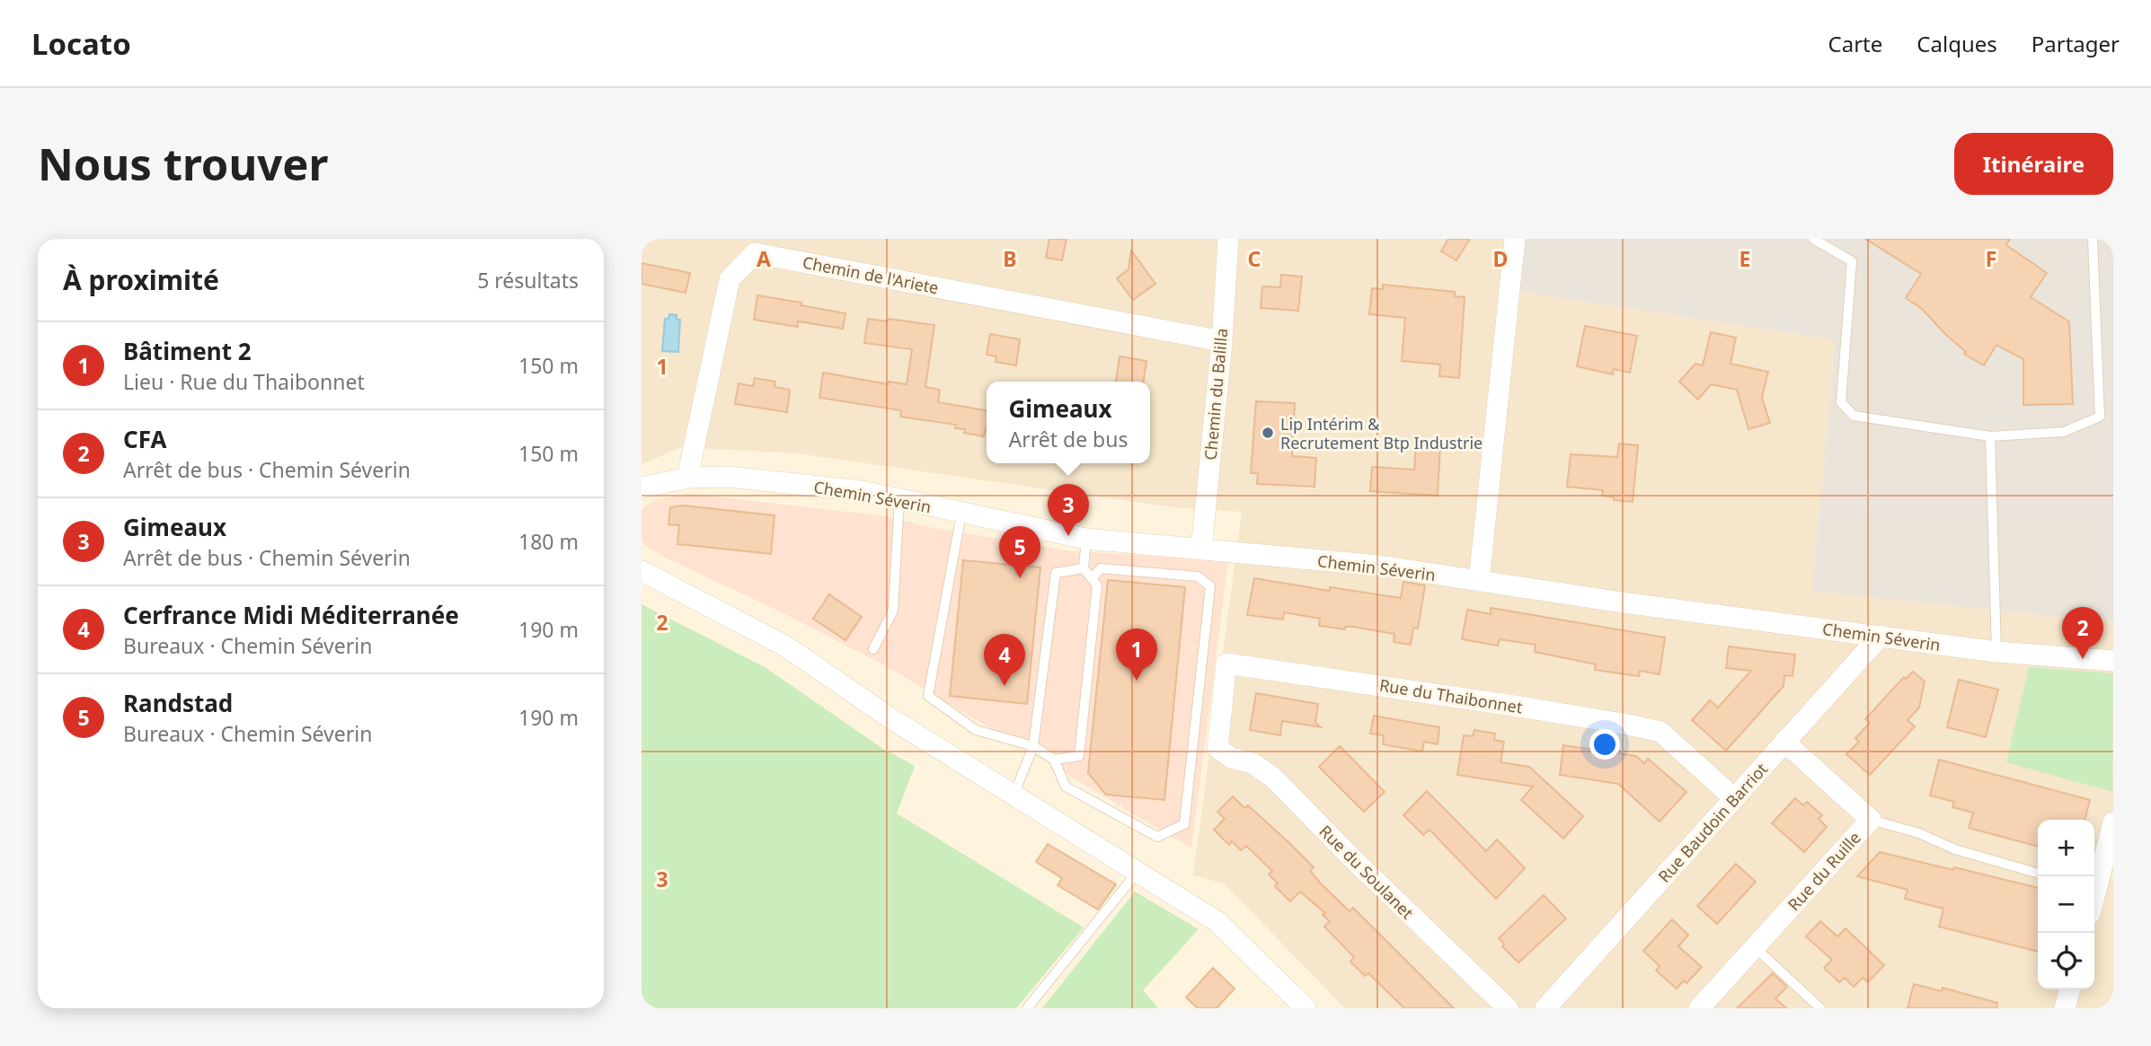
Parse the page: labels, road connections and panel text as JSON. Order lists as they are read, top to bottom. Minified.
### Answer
{"streets":{"street":["Chemin de l'Ariete","Chemin du Balilla","Chemin Séverin","Rue du Thaibonnet","Rue Baudoin Barriot","Rue du Ruille","Rue du Soulanet"]},"crossings":[["Chemin de l'Ariete","Chemin du Balilla"],["Chemin de l'Ariete","Chemin Séverin"],["Chemin du Balilla","Chemin Séverin"],["Chemin Séverin","Rue Baudoin Barriot"],["Rue du Thaibonnet","Rue Baudoin Barriot"],["Rue du Thaibonnet","Rue du Soulanet"],["Rue Baudoin Barriot","Rue du Ruille"]],"places":["Lip Intérim & Recrutement Btp Industrie"],"page":{"header":"Locato","nav":["Carte","Calques","Partager"],"buttons":"Itinéraire","title":"Nous trouver","heading":["À proximité","5 résultats"],"list":[{"mark":"1","name":"Bâtiment 2","note":"Lieu · Rue du Thaibonnet","value":"150 m"},{"mark":"2","name":"CFA","note":"Arrêt de bus · Chemin Séverin","value":"150 m"},{"mark":"3","name":"Gimeaux","note":"Arrêt de bus · Chemin Séverin","value":"180 m"},{"mark":"4","name":"Cerfrance Midi Méditerranée","note":"Bureaux · Chemin Séverin","value":"190 m"},{"mark":"5","name":"Randstad","note":"Bureaux · Chemin Séverin","value":"190 m"}],"popup":["Gimeaux","Arrêt de bus"],"pins":["3","5","2","1","4"],"map_buttons":["+","−"]},"grid":{"columns":["A","B","C","D","E","F"],"rows":["1","2","3"]}}
